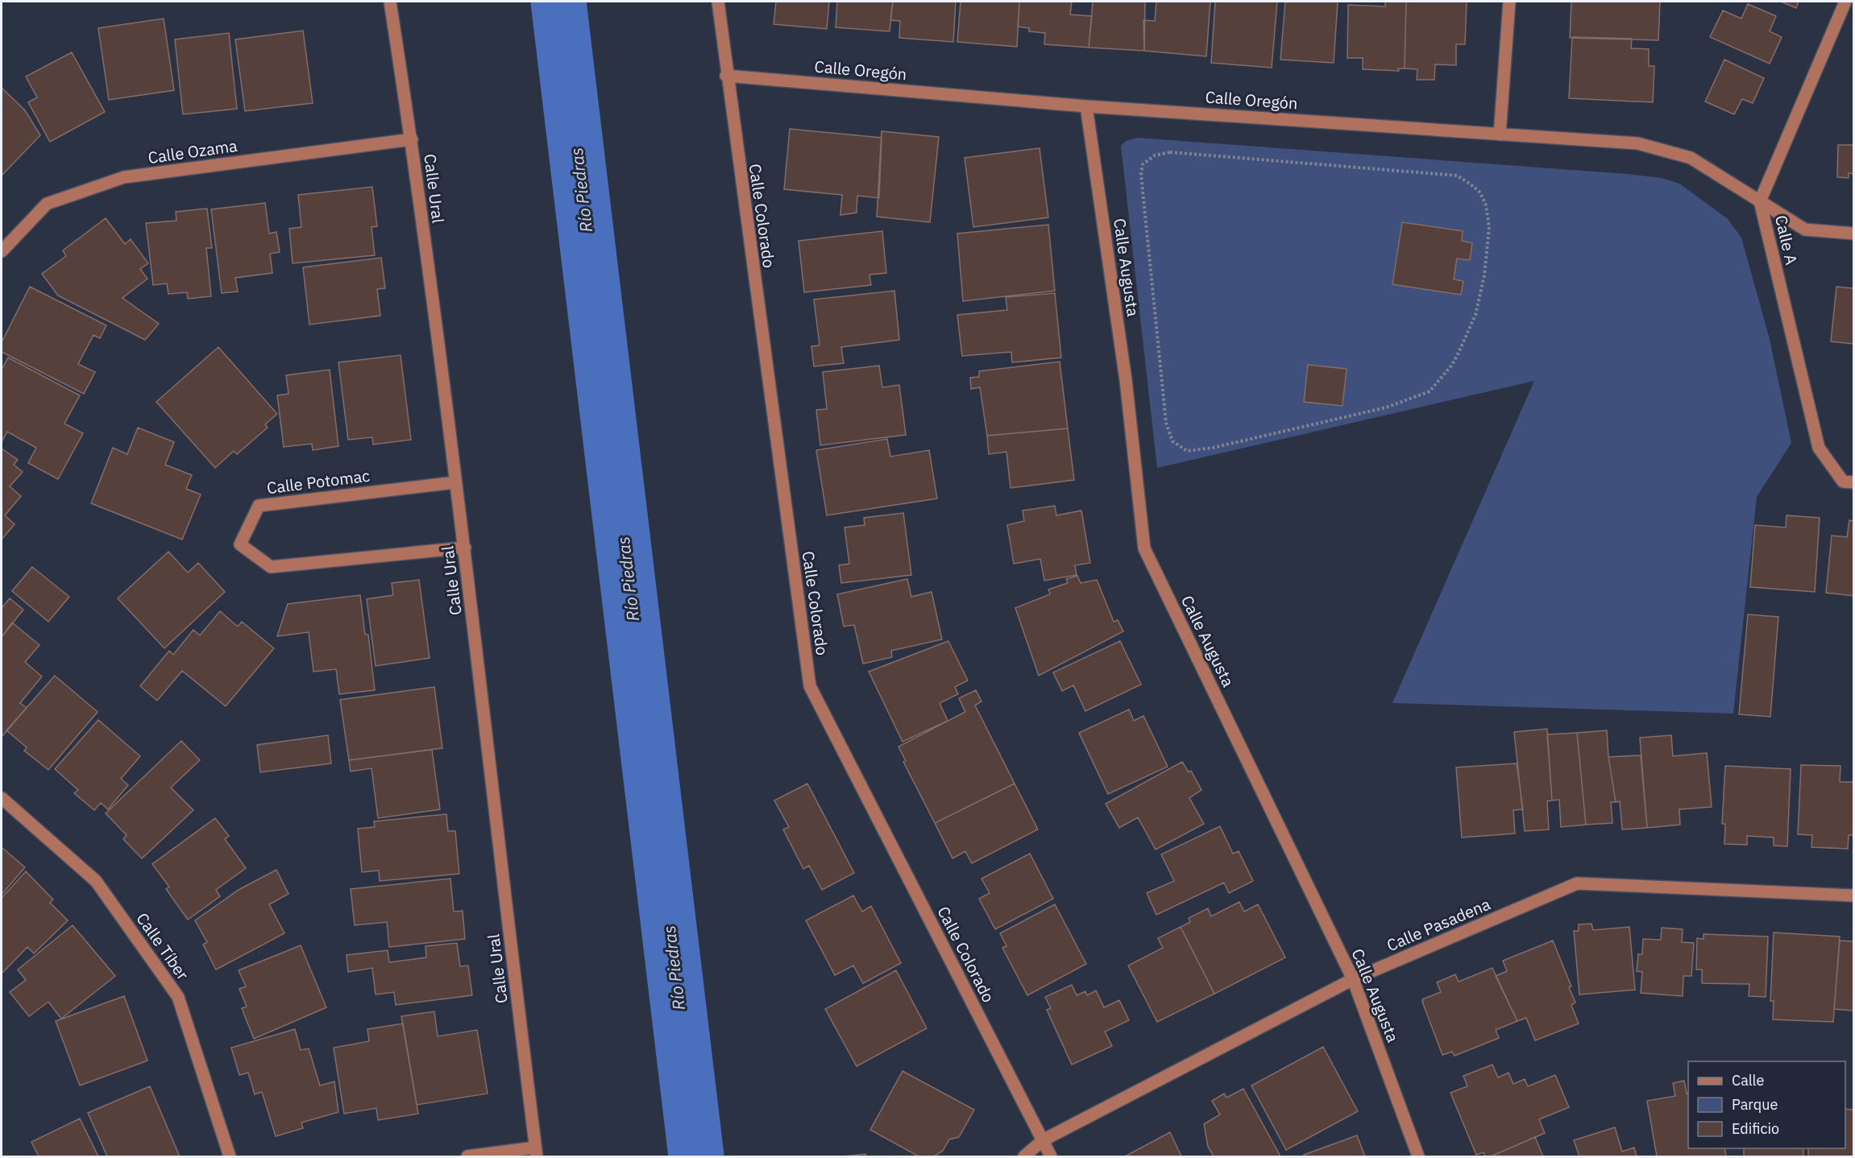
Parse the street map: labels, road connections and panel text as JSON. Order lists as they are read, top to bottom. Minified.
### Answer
{"streets":{"street":["Calle Oregón","Calle Ozama","Calle Ural","Calle Colorado","Calle A","Calle Augusta","Calle Potomac","Calle Pasadena","Calle Tíber"]},"crossings":[["Calle Oregón","Calle Colorado"],["Calle Oregón","Calle A"],["Calle Oregón","Calle Augusta"],["Calle Ozama","Calle Ural"],["Calle Ural","Calle Potomac"],["Calle Colorado","Calle Pasadena"],["Calle Augusta","Calle Pasadena"]],"water":["Río Piedras"],"legend":["Calle","Parque","Edificio"]}
